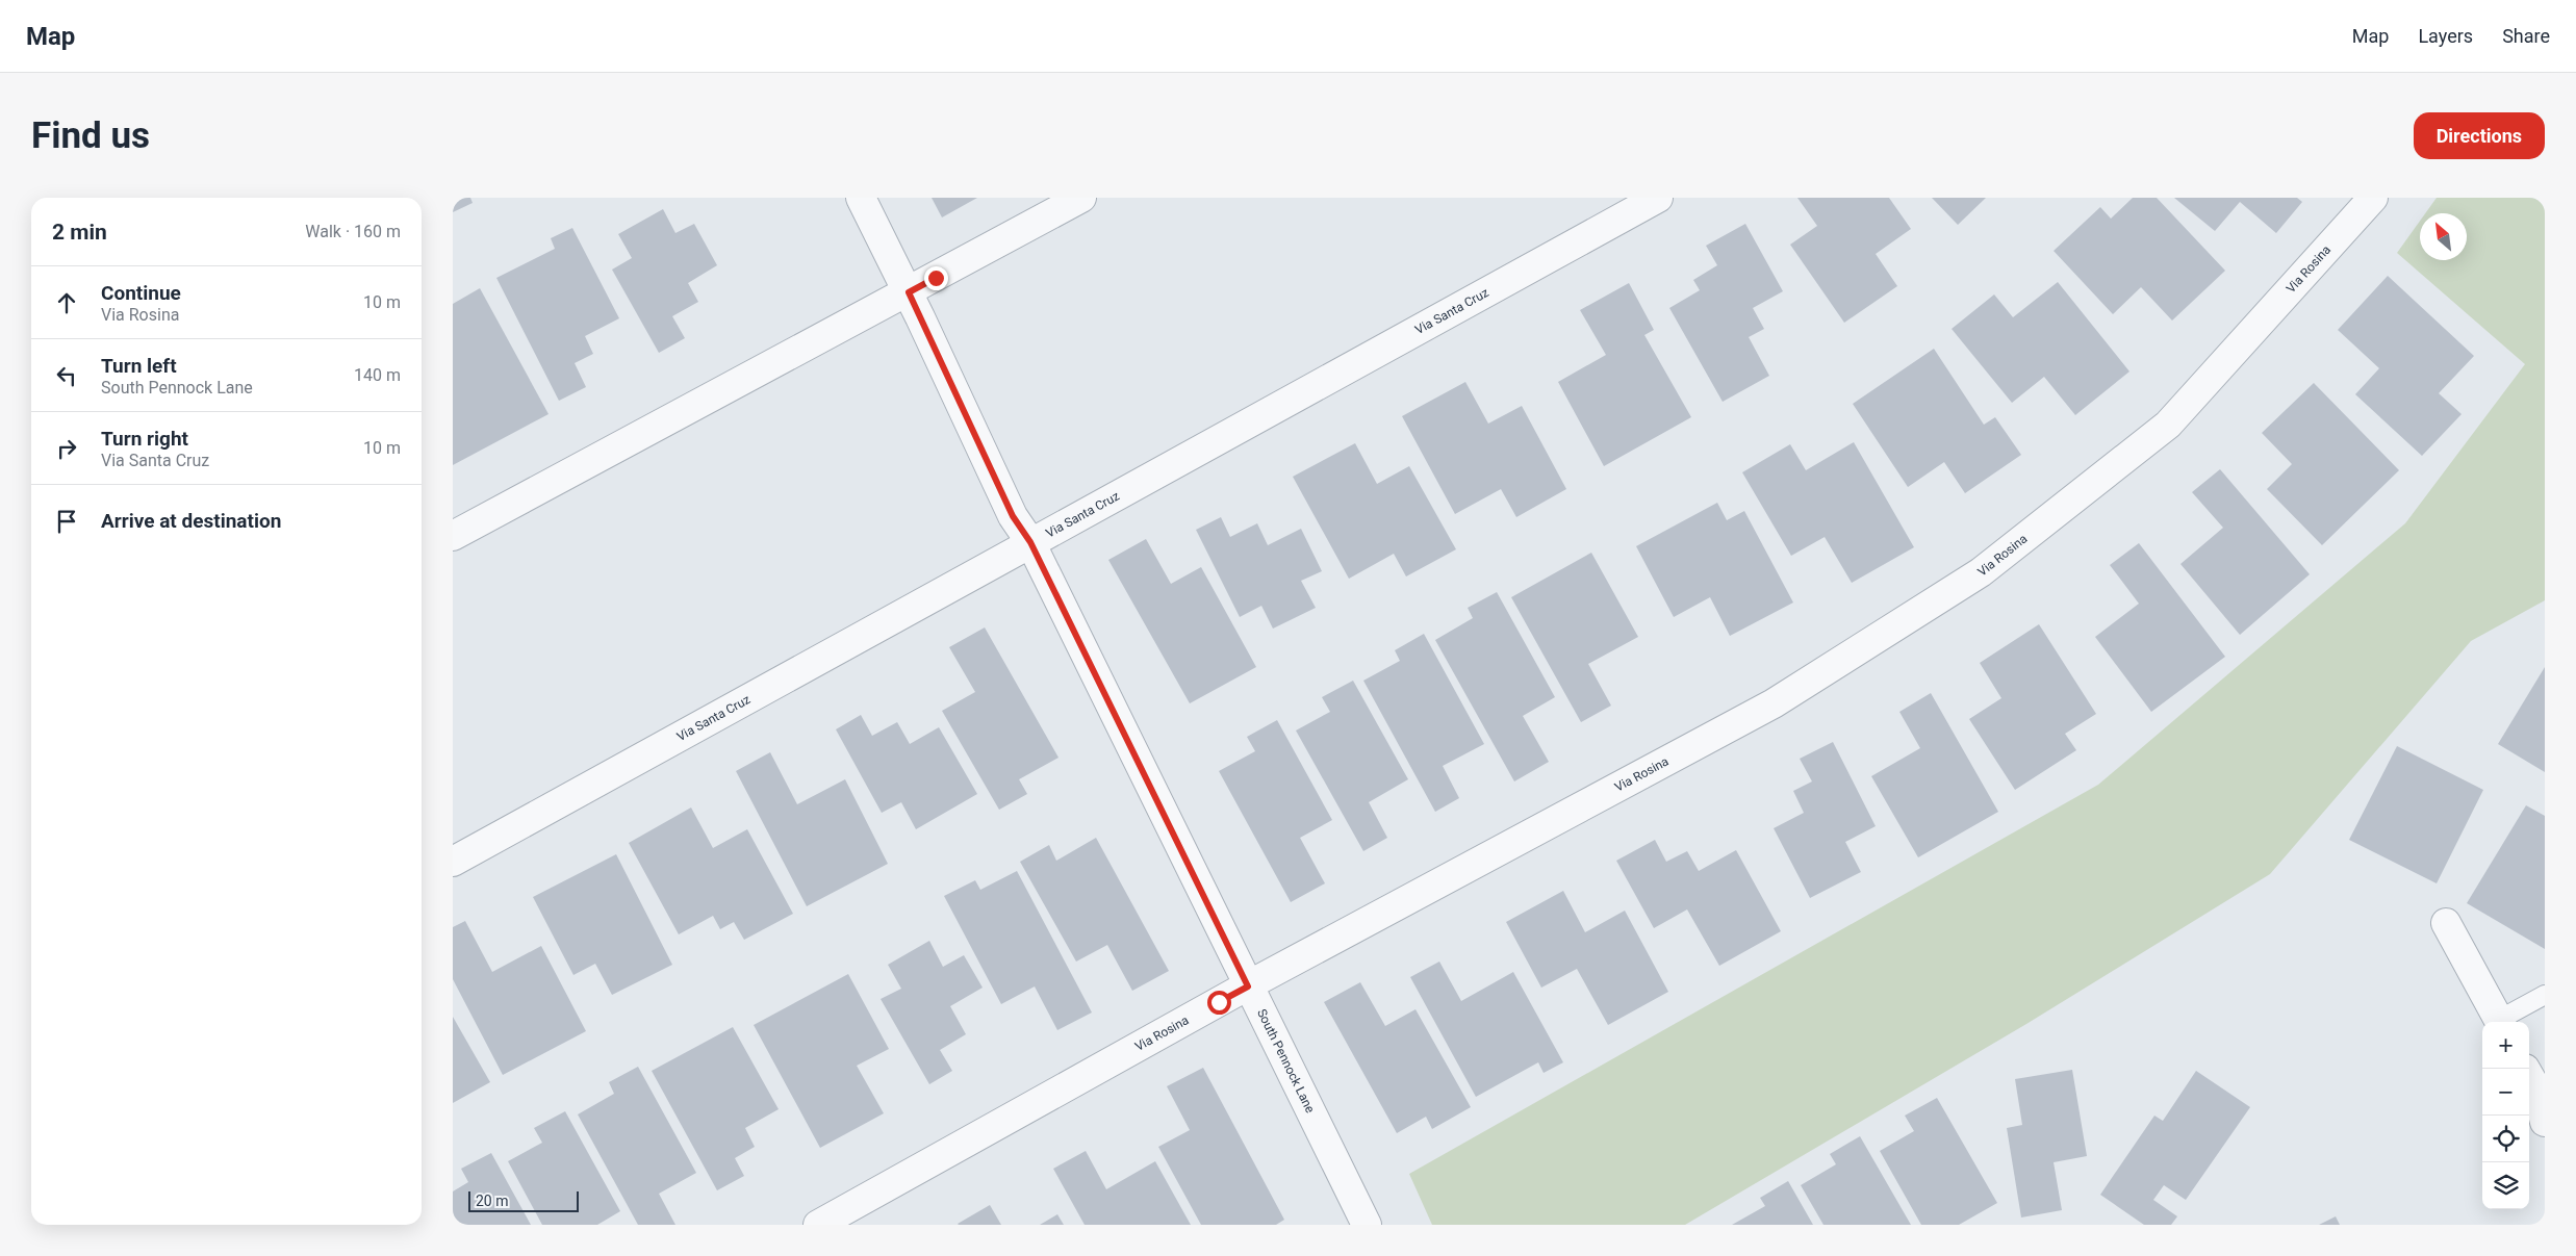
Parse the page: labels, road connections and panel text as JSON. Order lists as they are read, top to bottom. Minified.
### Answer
{"streets":{"street":["Via Rosina","Via Santa Cruz","South Pennock Lane"]},"crossings":[["Via Rosina","South Pennock Lane"],["Via Santa Cruz","South Pennock Lane"]],"scale_bar":"20 m","north":"top left","page":{"header":"Map","nav":["Map","Layers","Share"],"buttons":"Directions","title":"Find us","heading":["2 min","Walk · 160 m"],"list":[["Continue","Via Rosina","10 m"],["Turn left","South Pennock Lane","140 m"],["Turn right","Via Santa Cruz","10 m"],"Arrive at destination"],"map_buttons":["+","−"],"scale":"20 m"}}
